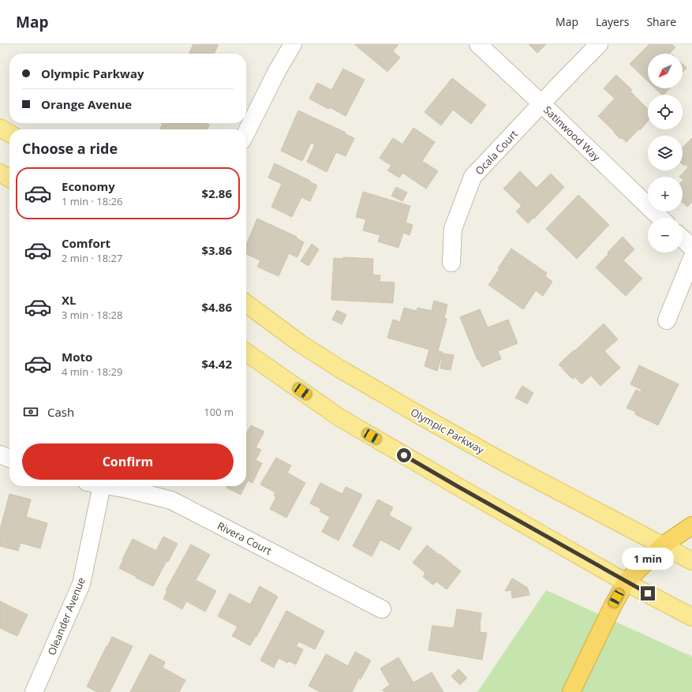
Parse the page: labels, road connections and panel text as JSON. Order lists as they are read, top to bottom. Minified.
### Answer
{"streets":{"main road":["Olympic Parkway"],"street":["Satinwood Way","Ocala Court","Rivera Court","Oleander Avenue"]},"crossings":[["Satinwood Way","Ocala Court"]],"north":"bottom left","page":{"header":"Map","nav":["Map","Layers","Share"],"map_buttons":["+","−"],"banner":["Olympic Parkway","Orange Avenue"],"heading":"Choose a ride","list":[{"name":"Economy","note":"1 min · 18:26","value":"$2.86"},{"name":"Comfort","note":"2 min · 18:27","value":"$3.86"},{"name":"XL","note":"3 min · 18:28","value":"$4.86"},{"name":"Moto","note":"4 min · 18:29","value":"$4.42"}],"pay":["Cash","100 m"],"buttons":"Confirm","bubble":"1 min"}}
